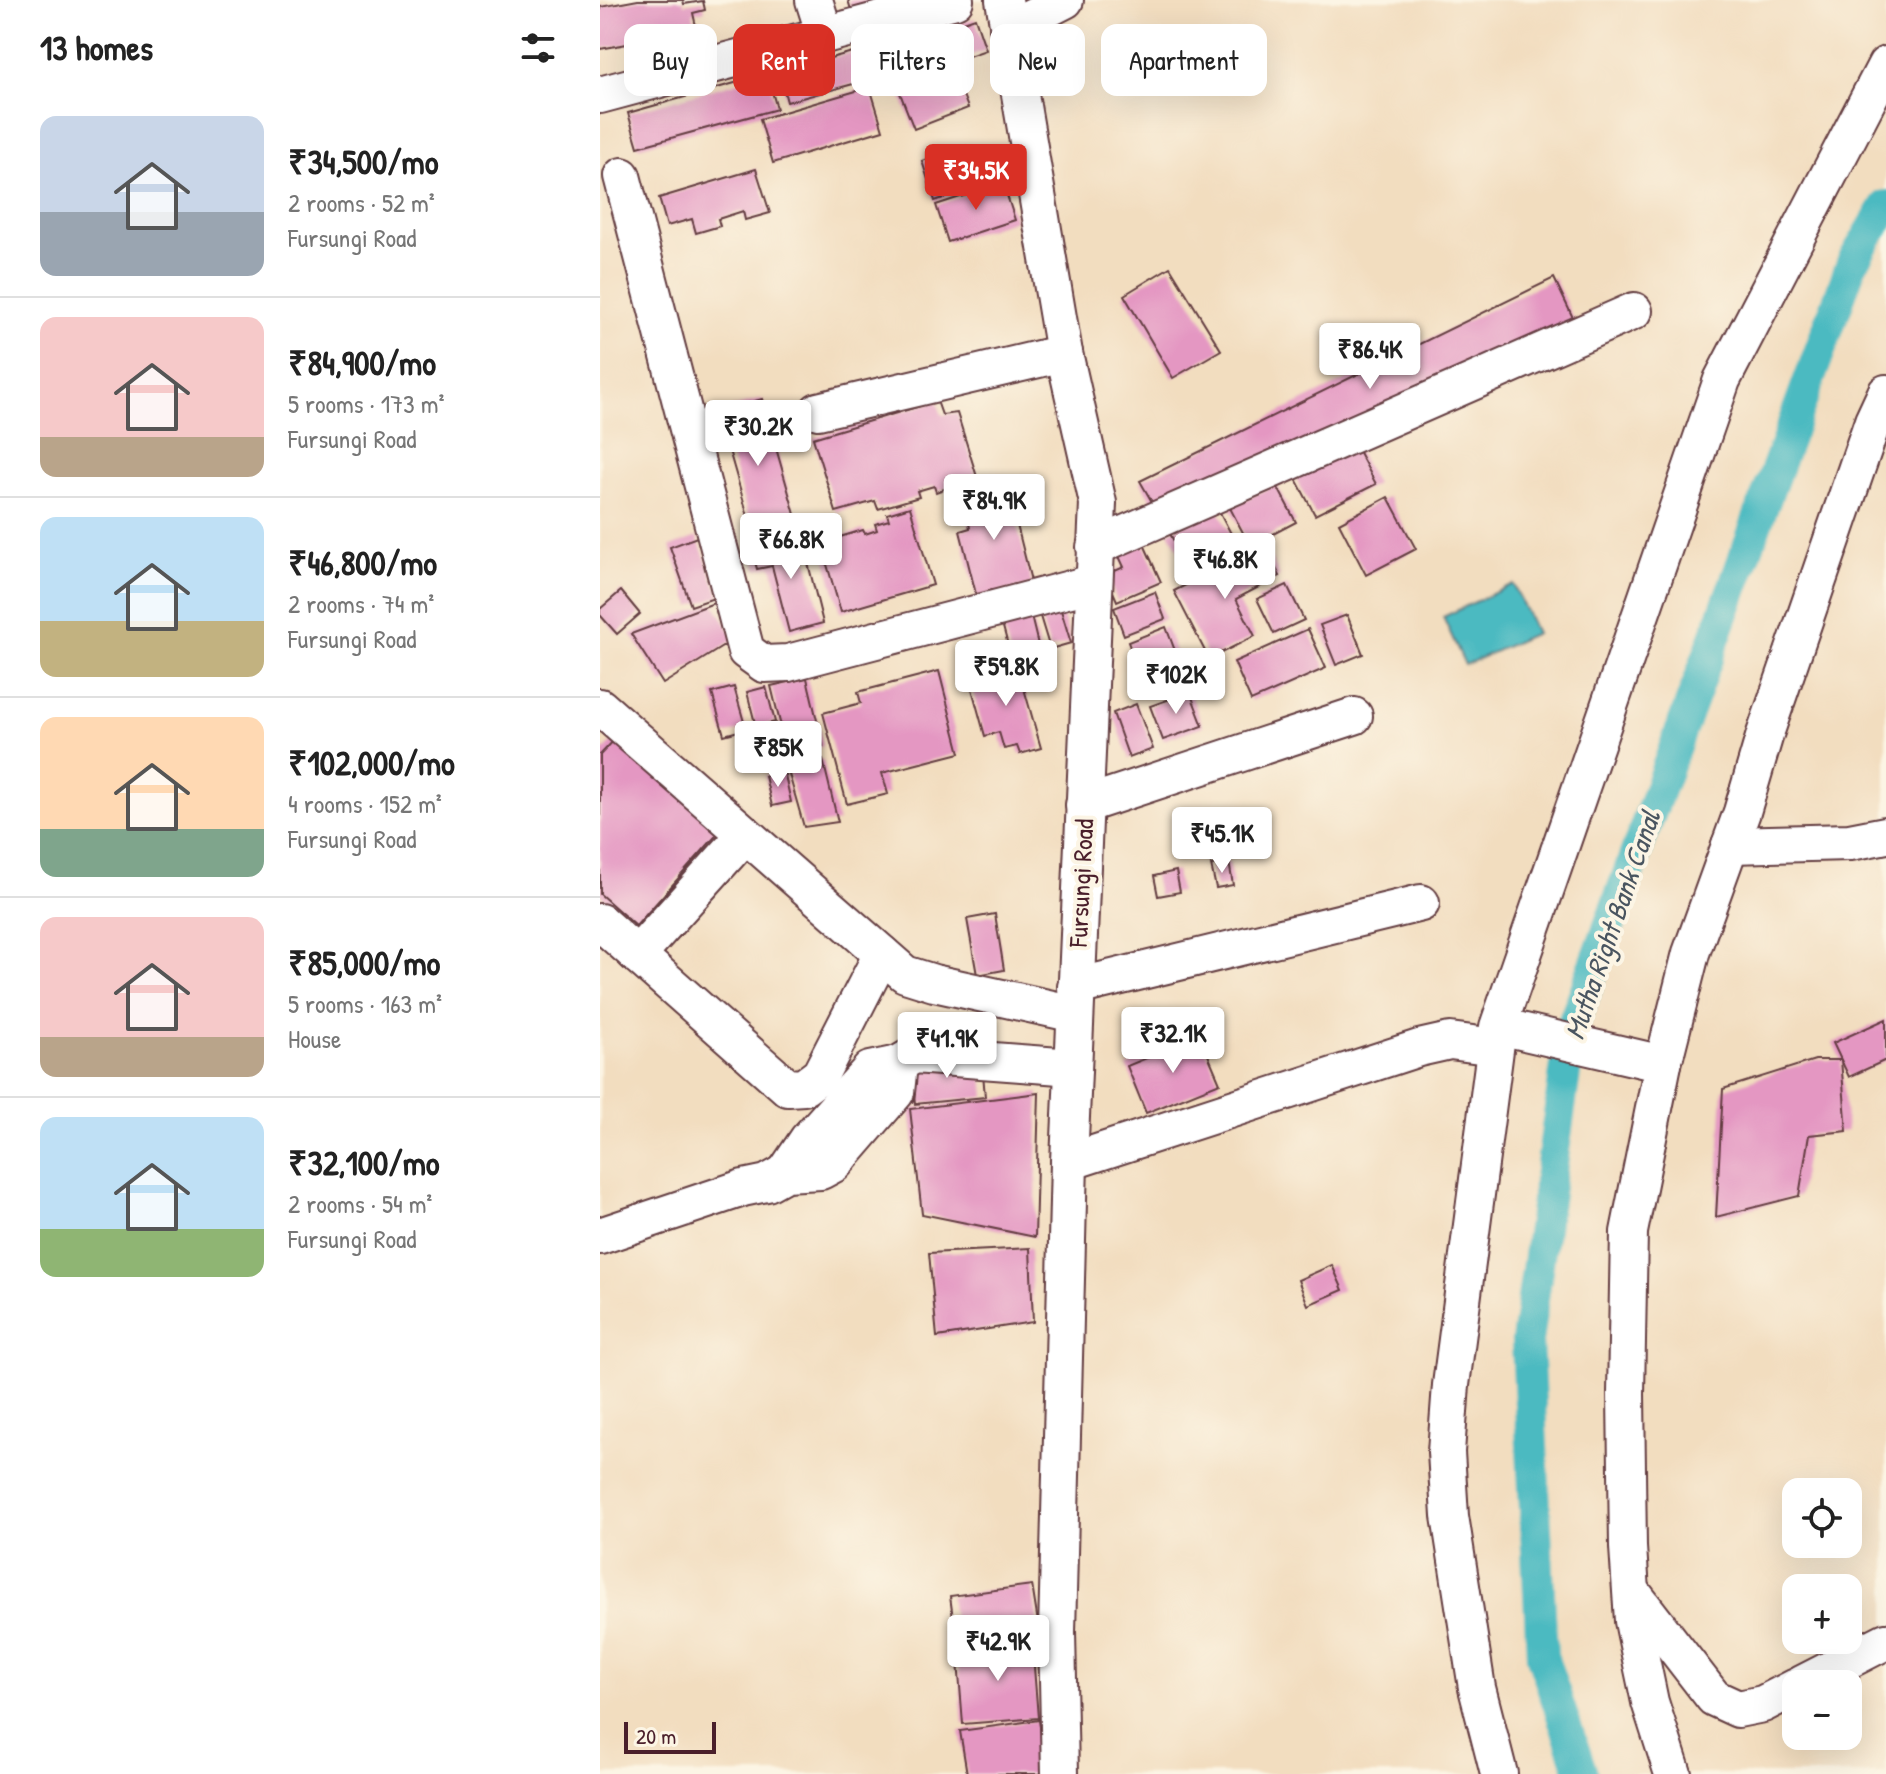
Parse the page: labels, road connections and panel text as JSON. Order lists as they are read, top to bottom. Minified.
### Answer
{"streets":{"street":["Fursungi Road"]},"water":["Mutha Right Bank Canal"],"scale_bar":"20 m","page":{"heading":"13 homes","chip":["Buy","Rent","Filters","New","Apartment"],"list":[{"name":"₹34,500/mo","note":"2 rooms · 52 m² · Fursungi Road"},{"name":"₹84,900/mo","note":"5 rooms · 173 m² · Fursungi Road"},{"name":"₹46,800/mo","note":"2 rooms · 74 m² · Fursungi Road"},{"name":"₹102,000/mo","note":"4 rooms · 152 m² · Fursungi Road"},{"name":"₹85,000/mo","note":"5 rooms · 163 m² · House"},{"name":"₹32,100/mo","note":"2 rooms · 54 m² · Fursungi Road"}],"price":["₹34.5K","₹86.4K","₹30.2K","₹84.9K","₹66.8K","₹46.8K","₹59.8K","₹102K","₹85K","₹45.1K","₹32.1K","₹41.9K","₹42.9K"],"map_buttons":["+","−"],"scale":"20 m"}}
